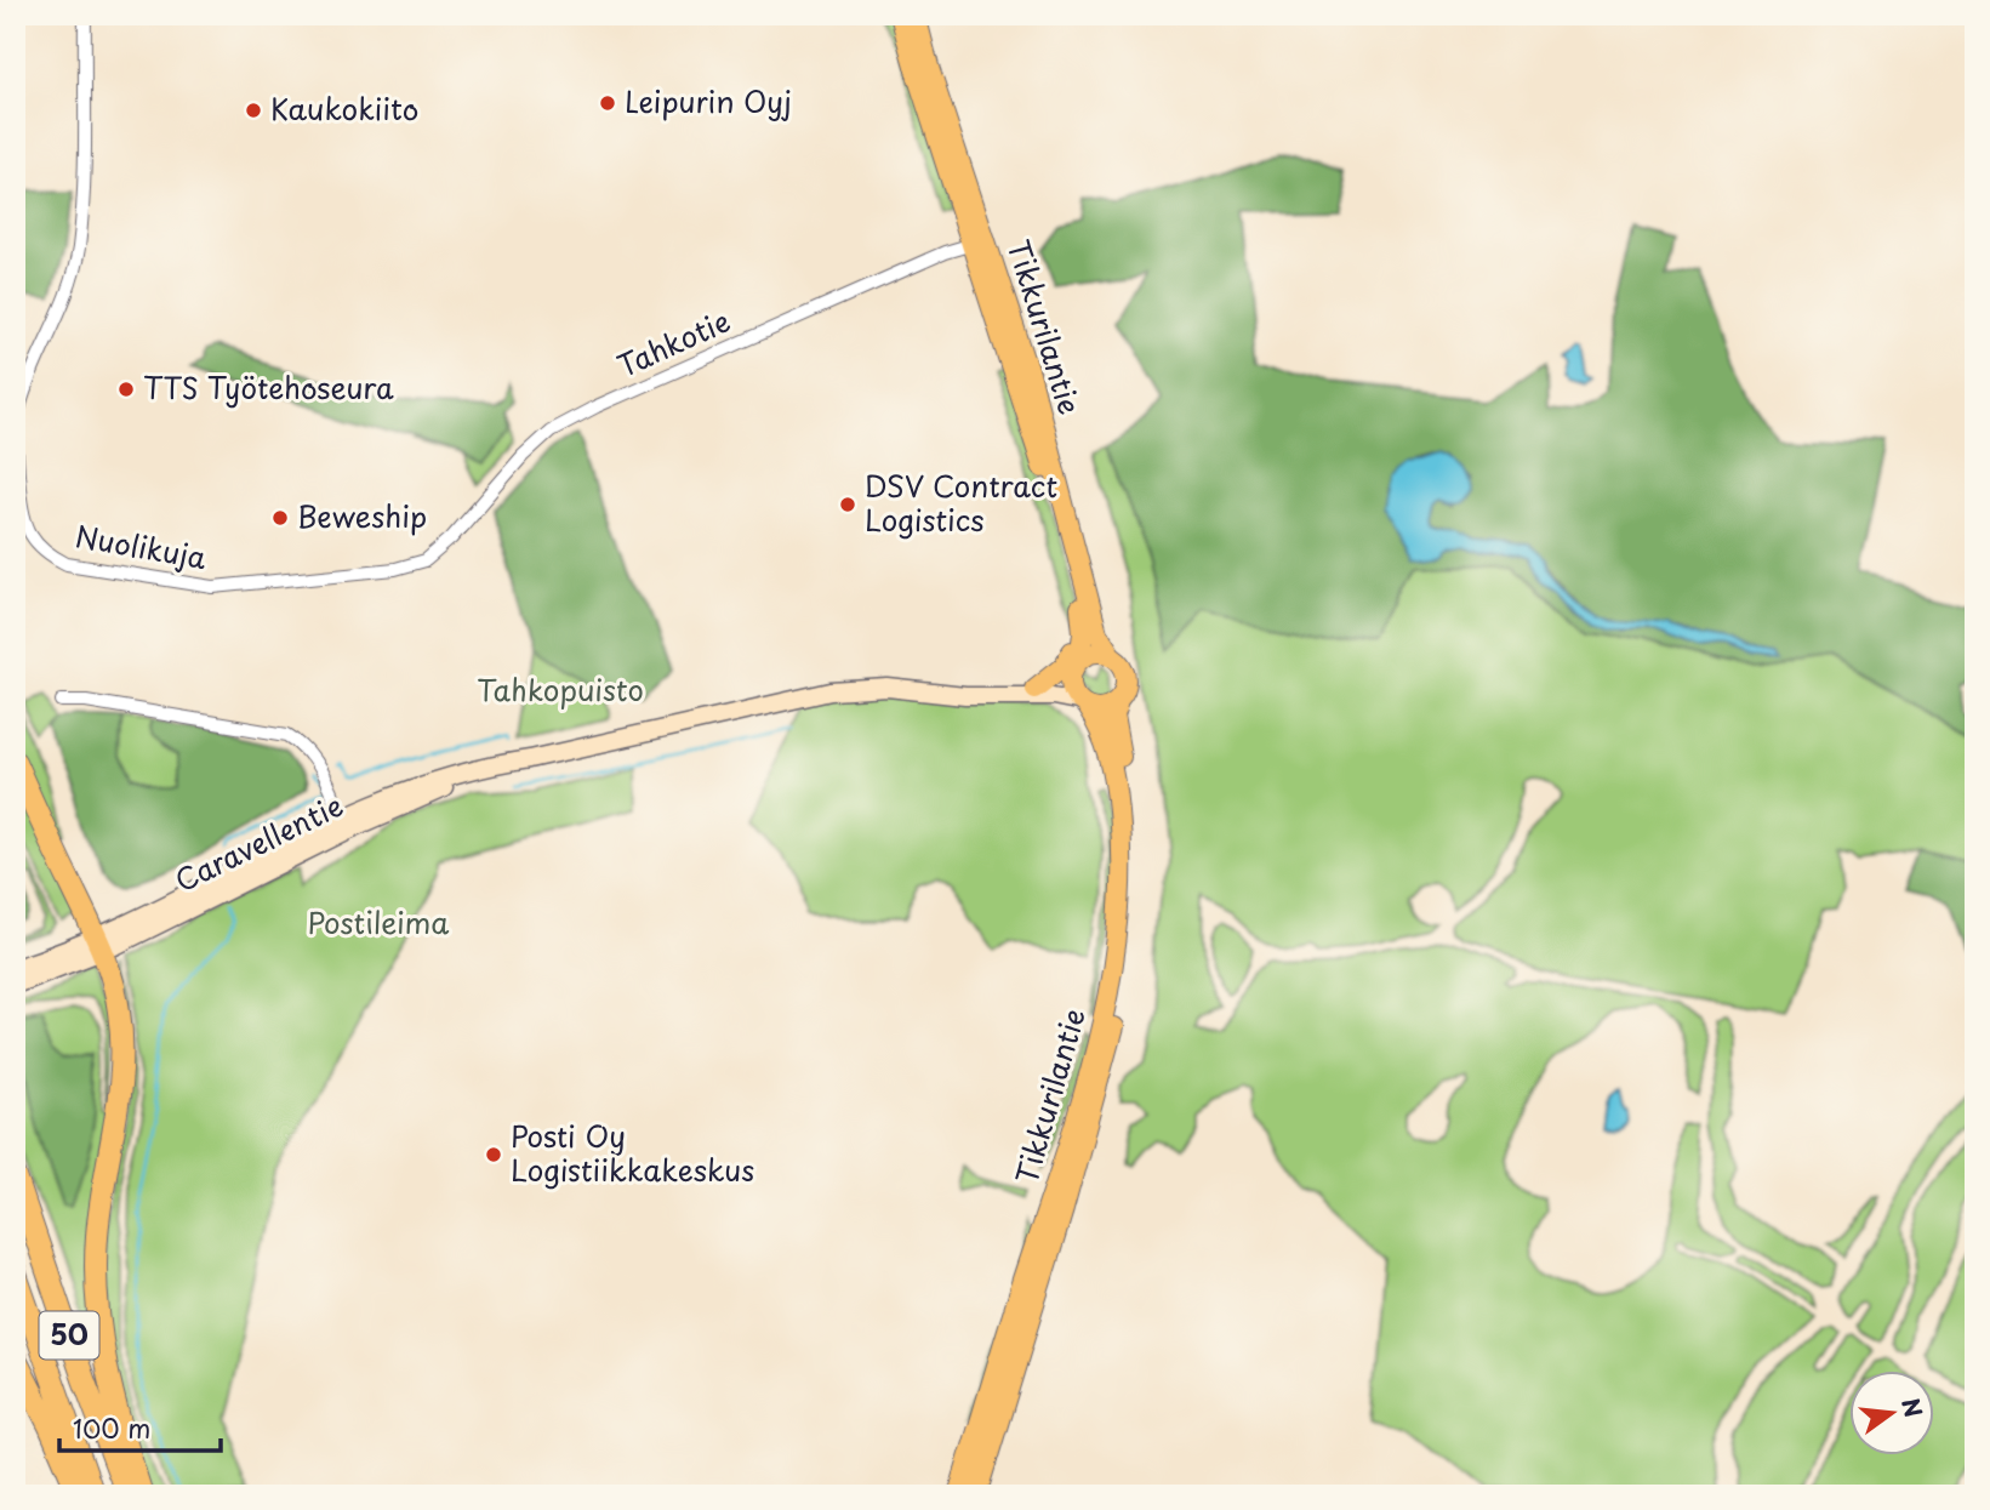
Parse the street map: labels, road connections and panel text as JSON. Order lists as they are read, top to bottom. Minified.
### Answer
{"streets":{"highway":["50"],"main road":["Tikkurilantie","Caravellentie"],"street":["Tahkotie","Nuolikuja"]},"crossings":[["Tikkurilantie","Tahkotie"],["Tikkurilantie","Caravellentie"],["Tahkotie","Nuolikuja"]],"parks":["Tahkopuisto","Postileima"],"places":["Leipurin Oyj","Kaukokiito","TTS Työtehoseura","DSV Contract Logistics","Beweship","Posti Oy Logistiikkakeskus"],"scale_bar":"100 m","north":"right"}
